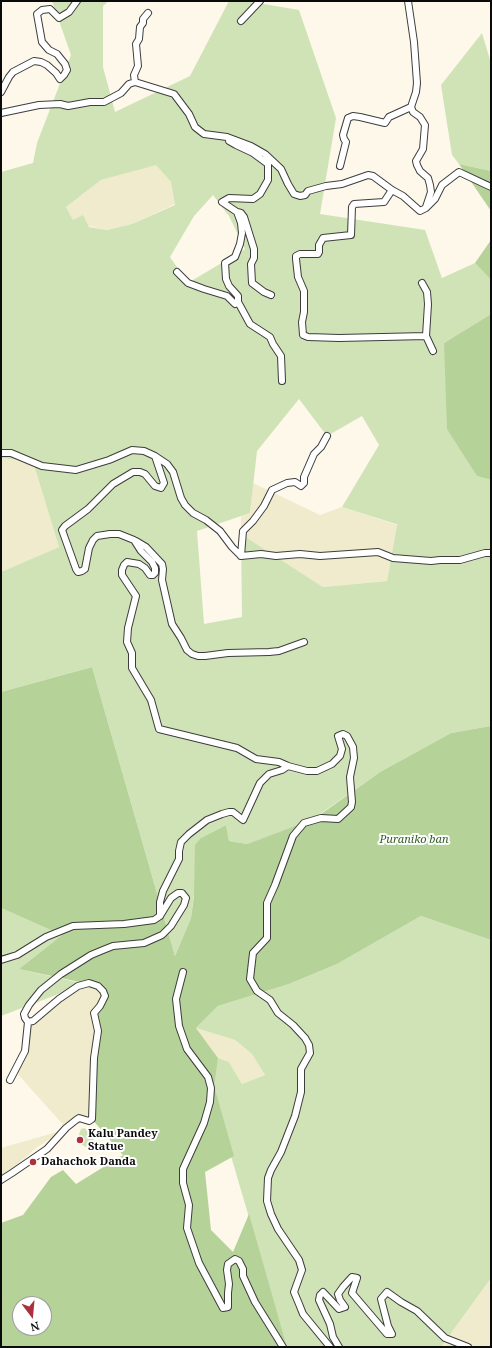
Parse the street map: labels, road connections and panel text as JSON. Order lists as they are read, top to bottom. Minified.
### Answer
{"parks":["Puraniko ban"],"places":["Kalu Pandey Statue","Dahachok Danda"],"north":"bottom"}
